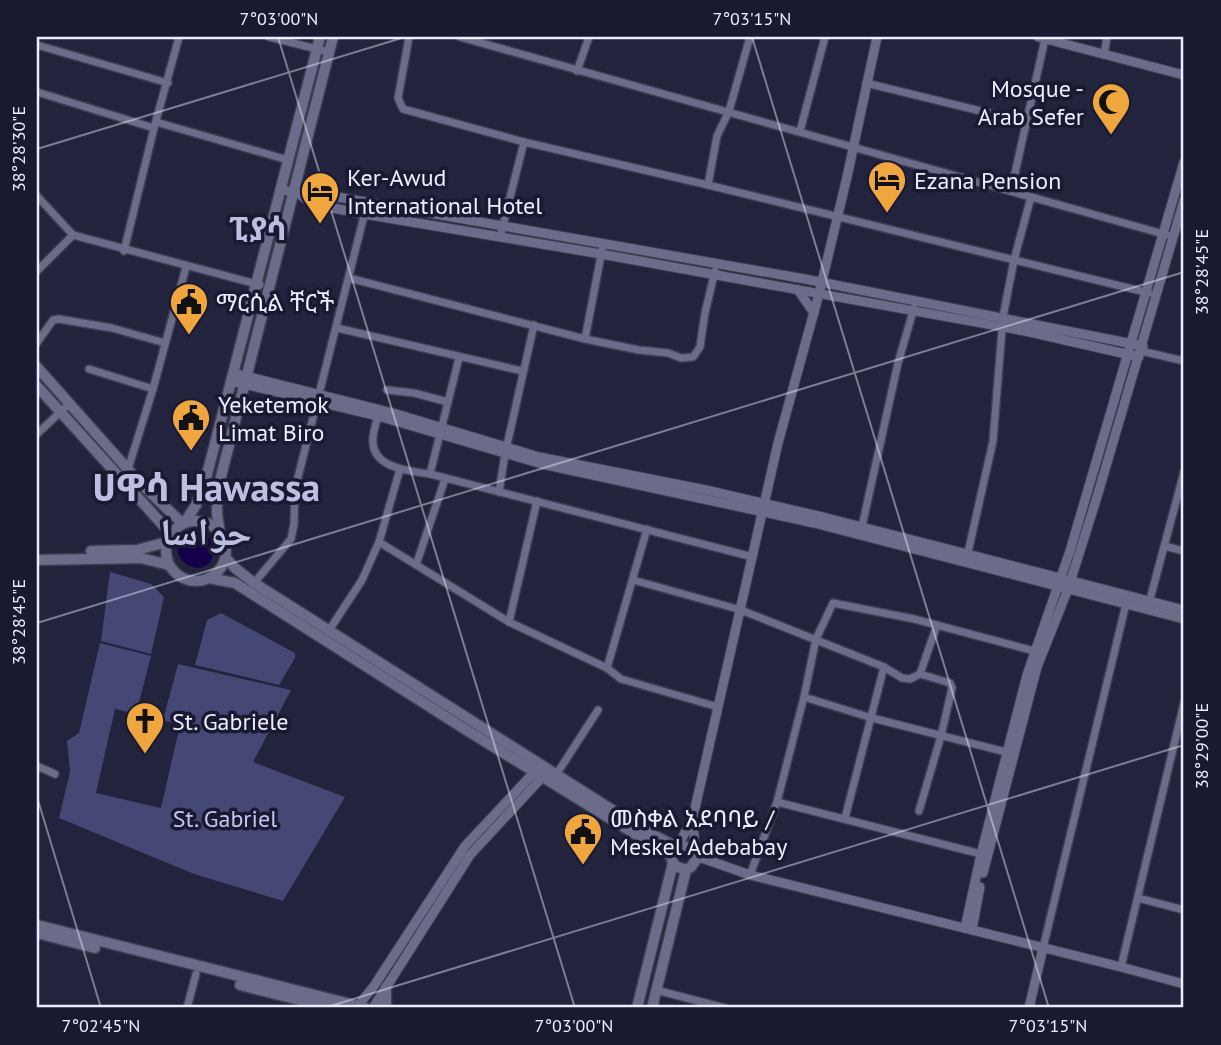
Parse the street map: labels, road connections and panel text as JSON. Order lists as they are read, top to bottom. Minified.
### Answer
{"districts":["ፒያሳ","ሀዋሳ Hawassa حواسا"],"parks":["St. Gabriel"],"places":{"mosque":["Mosque - Arab Sefer"],"hotel":["Ezana Pension","Ker-Awud International Hotel"],"public building":["ማርሲል ቸርች","Yeketemok Limat Biro","መስቀል አደባባይ / Meskel Adebabay"],"church":["St. Gabriele"]},"coordinates":["7°03'00\"N","7°03'15\"N","38°28'30\"E","38°28'45\"E","38°29'00\"E","7°02'45\"N"]}
